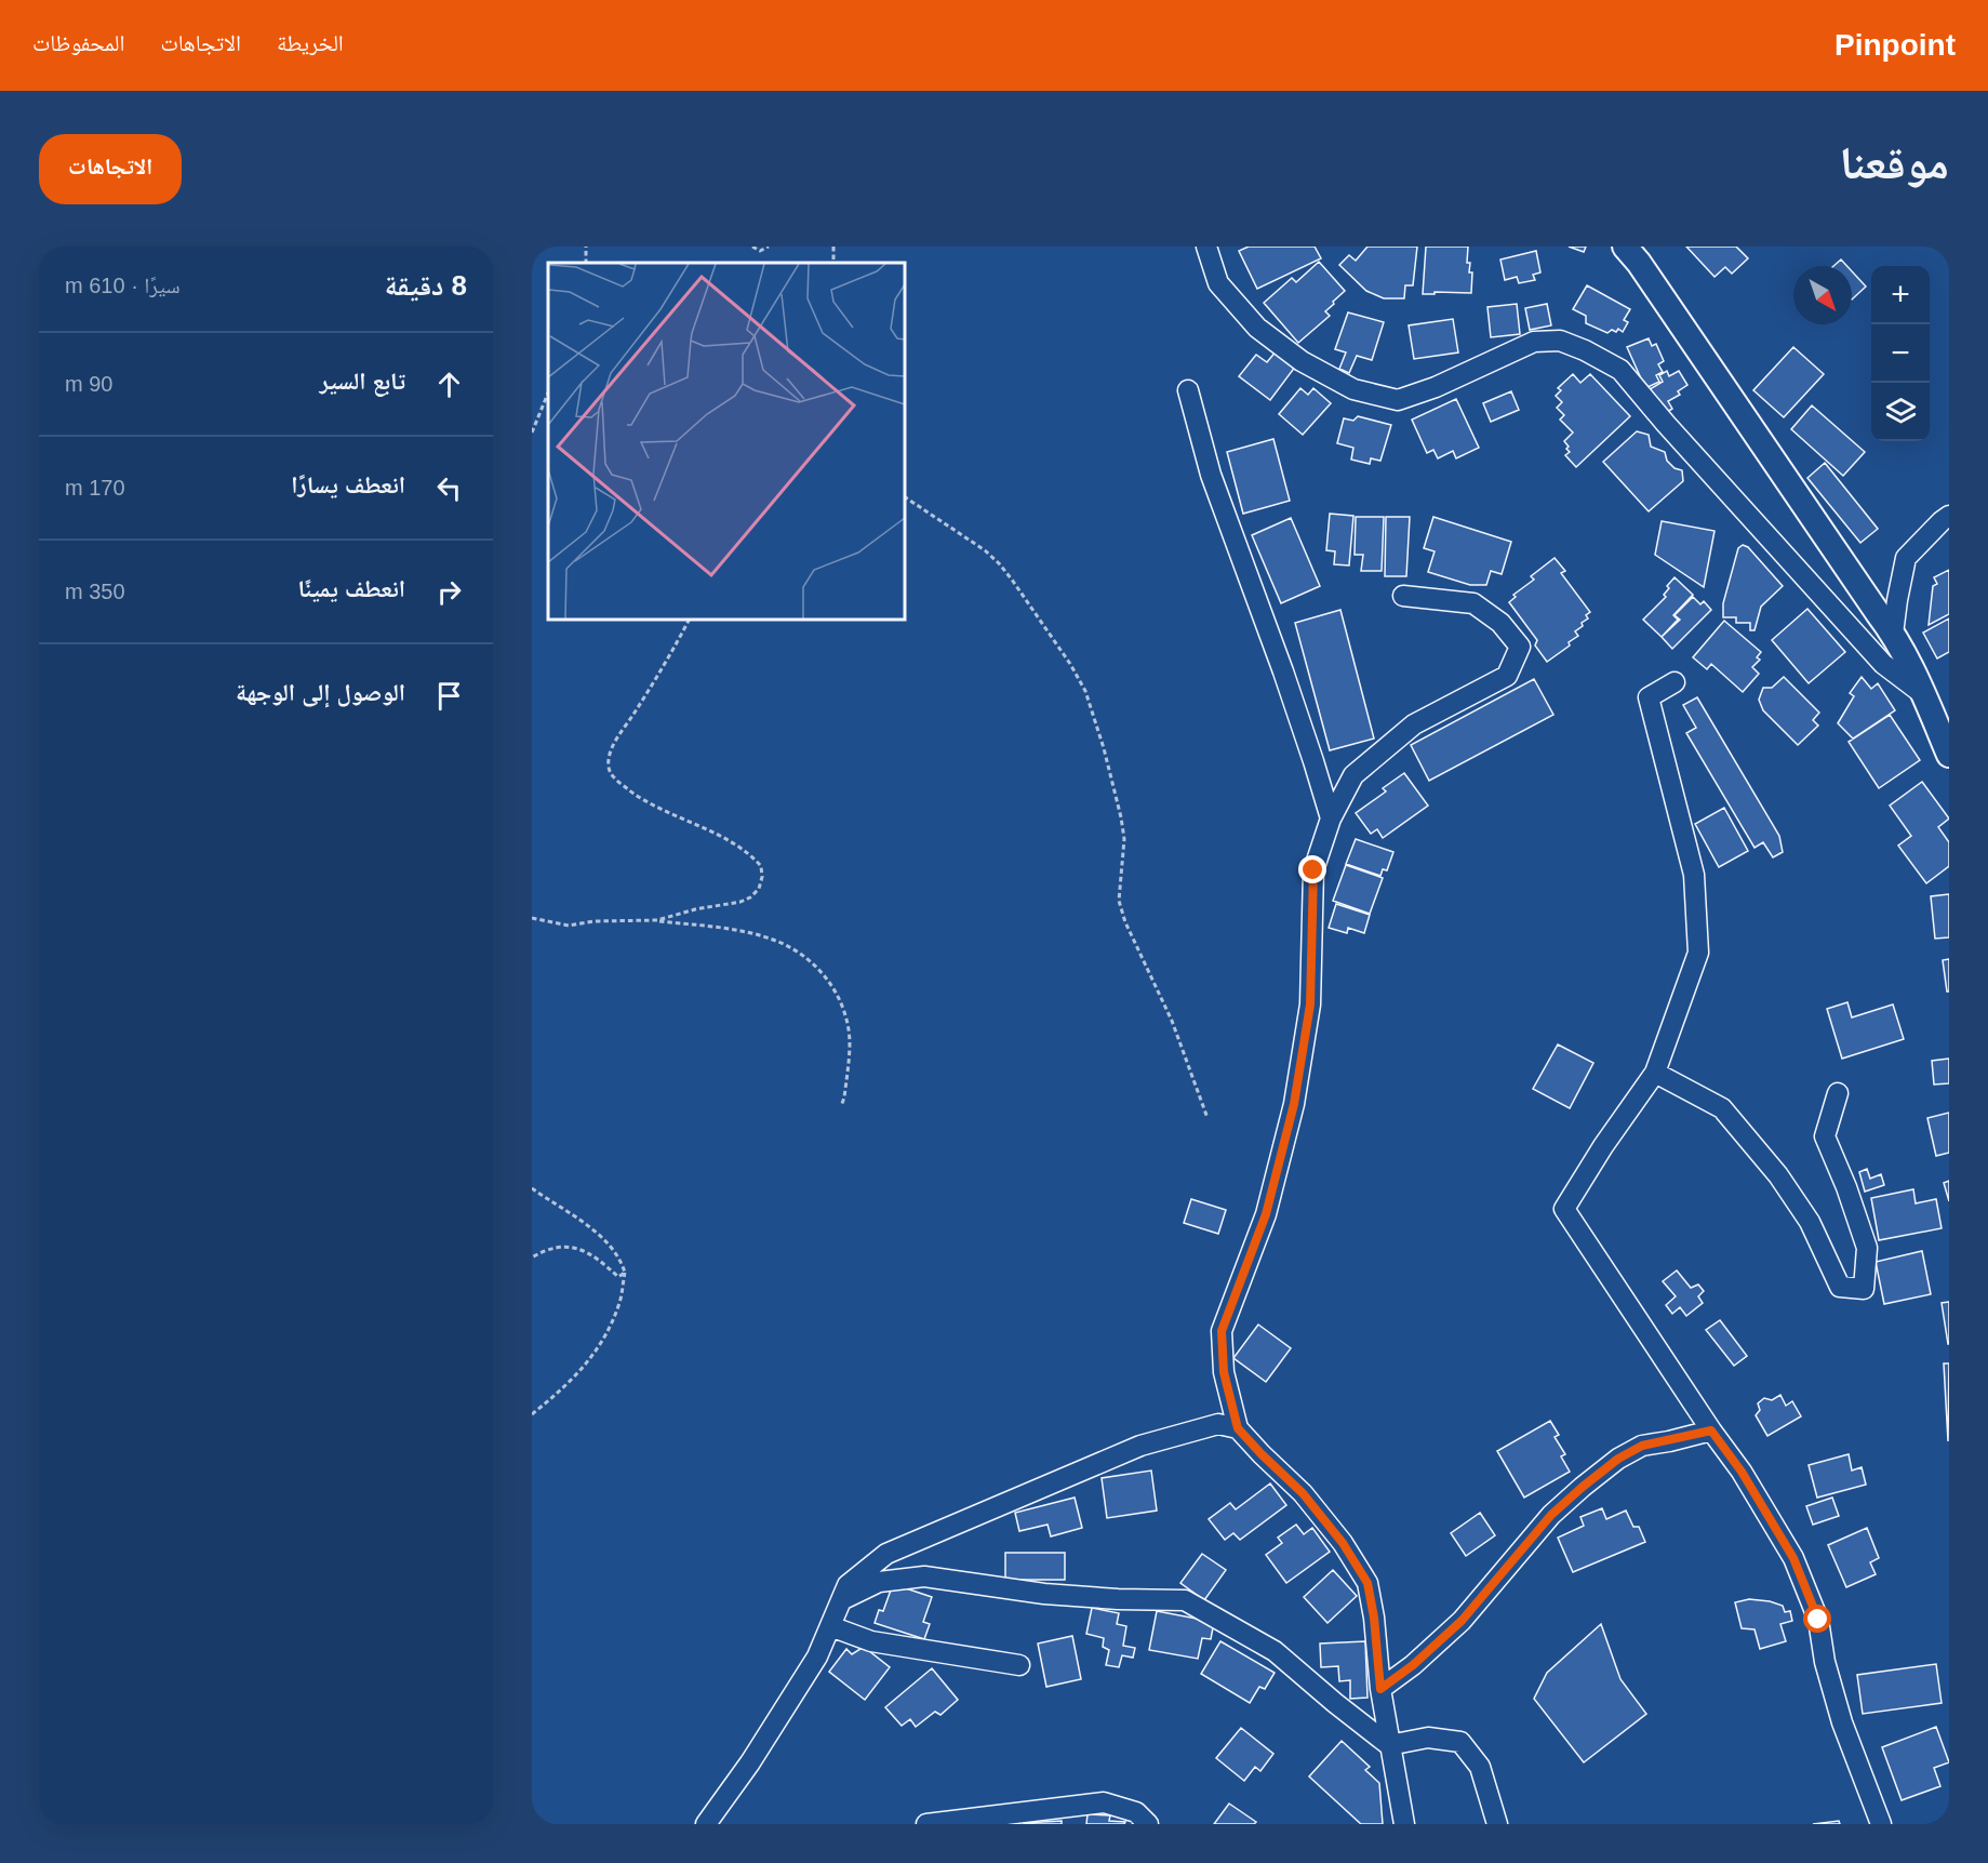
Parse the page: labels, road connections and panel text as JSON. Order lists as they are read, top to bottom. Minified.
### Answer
{"north":"bottom right","page":{"header":"Pinpoint","nav":["الخريطة","الاتجاهات","المحفوظات"],"title":"موقعنا","buttons":"الاتجاهات","heading":["8 دقيقة","سيرًا · 610 m"],"map_buttons":["+","−"],"list":[["تابع السير","90 m"],["انعطف يسارًا","170 m"],["انعطف يمينًا","350 m"],"الوصول إلى الوجهة"]}}
